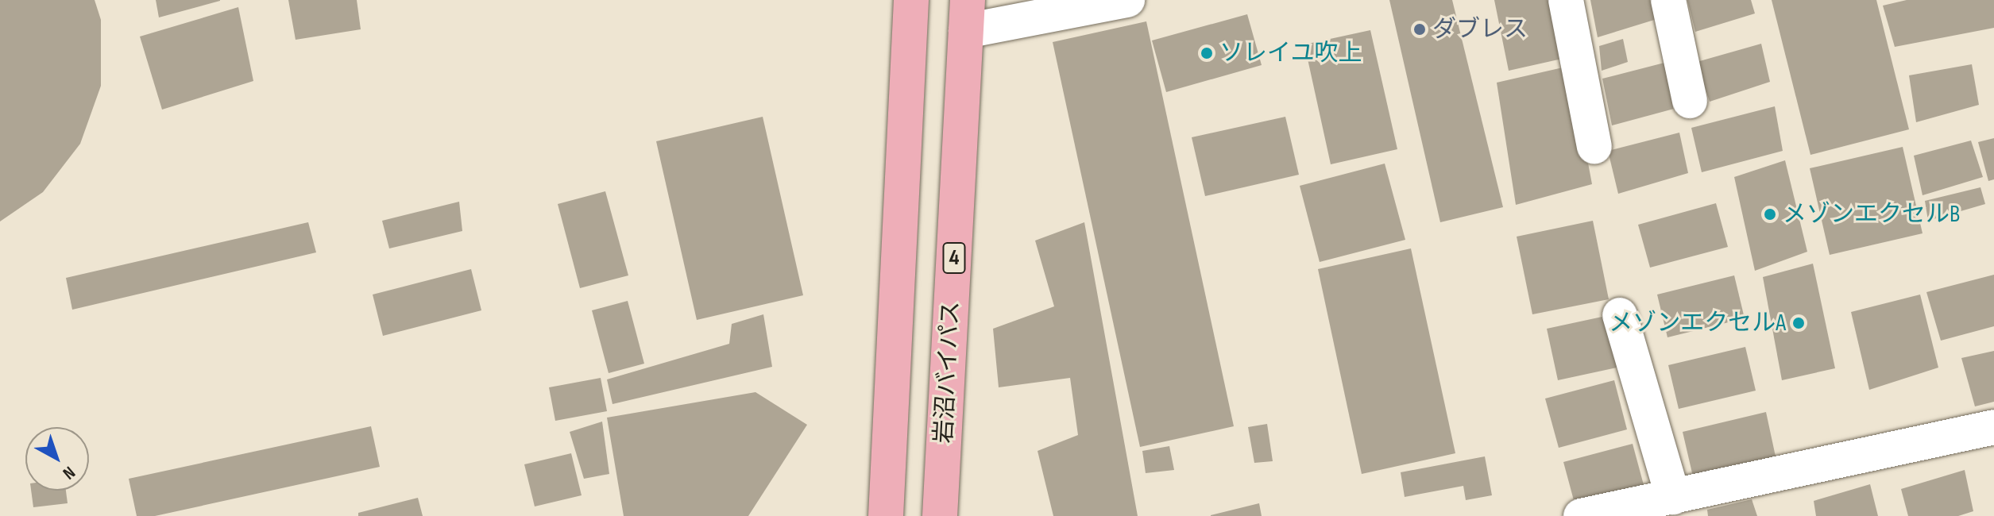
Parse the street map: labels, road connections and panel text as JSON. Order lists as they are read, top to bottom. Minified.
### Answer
{"streets":{"highway":["4","岩沼バイパス"]},"places":["ダブレス","ソレイユ吹上","メゾンエクセルB","メゾンエクセルA"],"north":"bottom right"}
